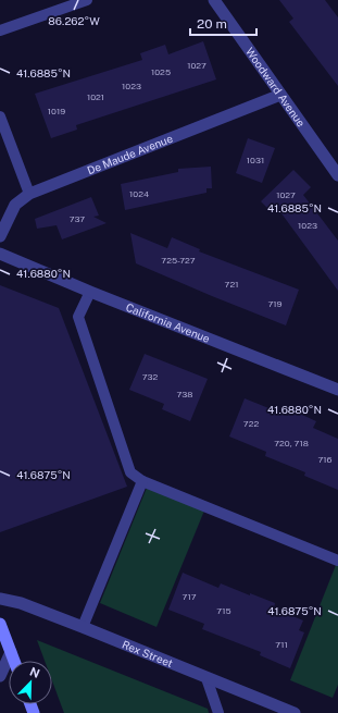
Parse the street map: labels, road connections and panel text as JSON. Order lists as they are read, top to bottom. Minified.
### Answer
{"streets":{"street":["Woodward Avenue","De Maude Avenue","California Avenue","Rex Street"]},"crossings":[["Woodward Avenue","De Maude Avenue"]],"house_numbers":["1027","1025","1023","1021","1019","1031","1024","1027","737","1023","725-727","721","719","732","738","722","720, 718","716","717","715","711"],"scale_bar":"20 m","north":"top right","coordinates":["86.262°W","41.6885°N","41.6880°N","41.6875°N"]}
